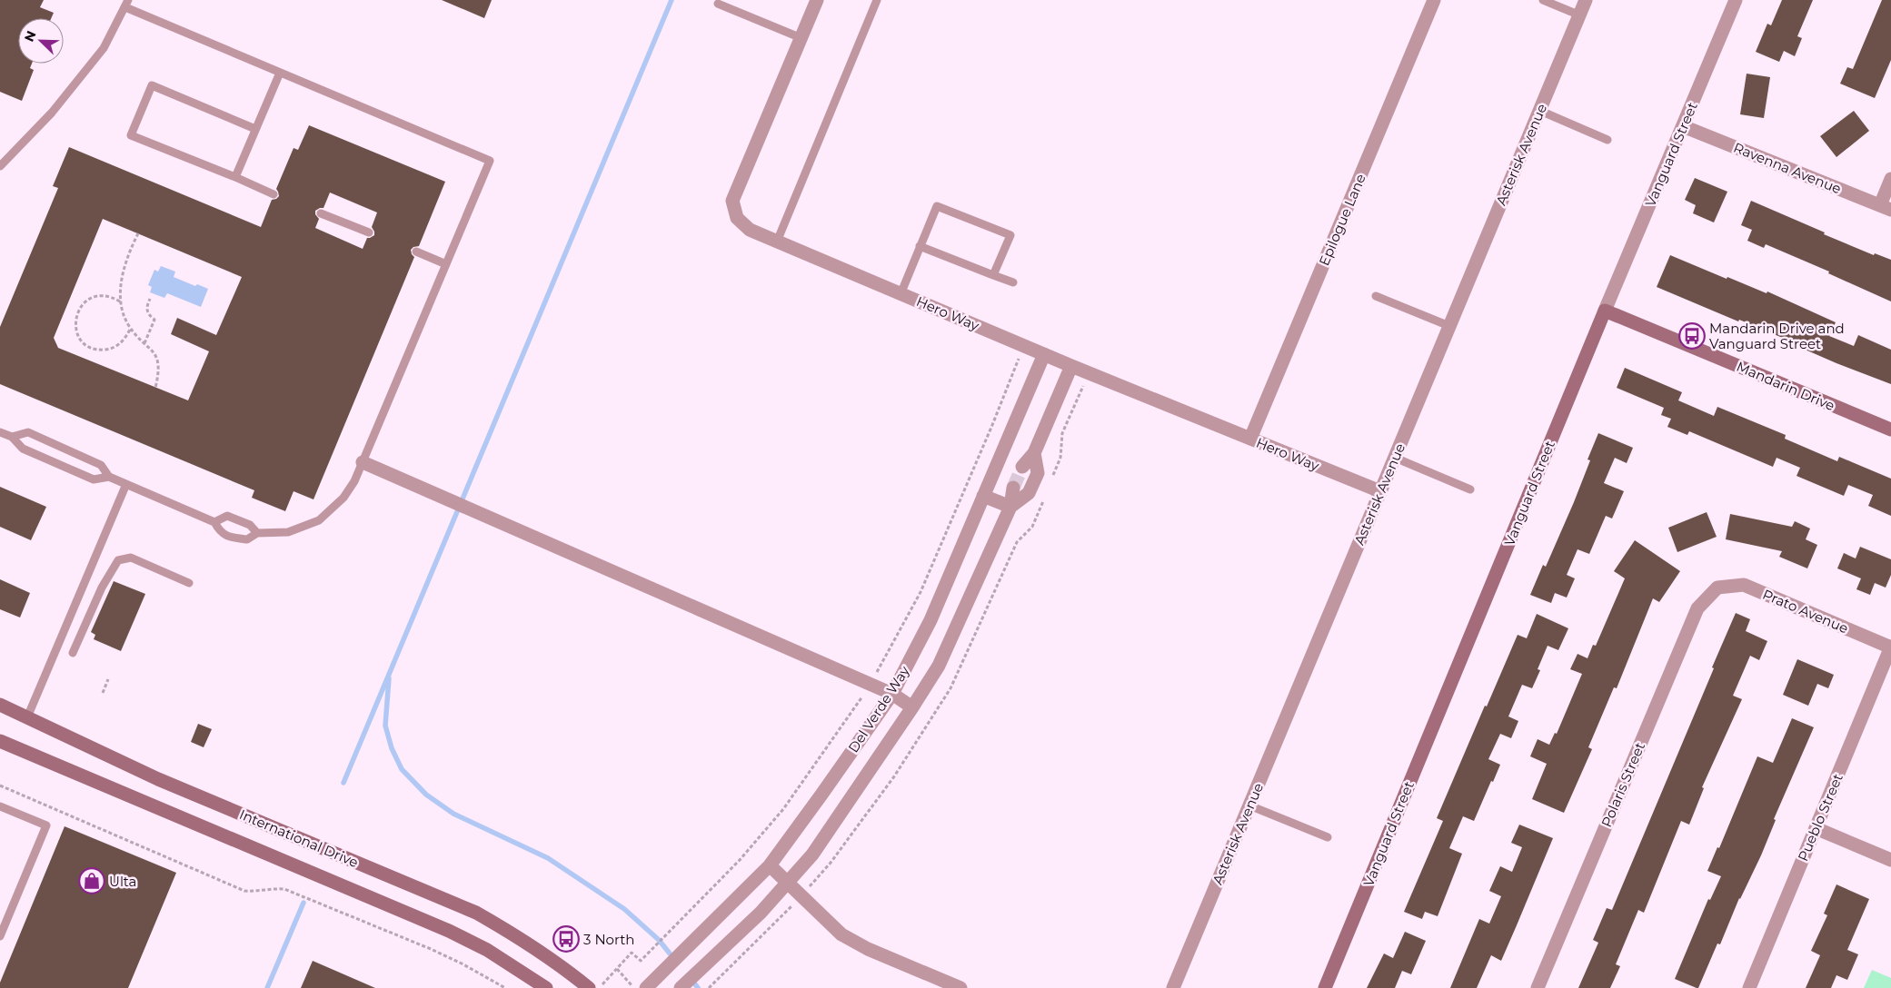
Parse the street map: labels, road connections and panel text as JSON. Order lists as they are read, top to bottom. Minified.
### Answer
{"streets":{"street":["Asterisk Avenue","Vanguard Street","Ravenna Avenue","Epilogue Lane","Hero Way","Mandarin Drive","Prato Avenue","Del Verde Way","Polaris Street","Pueblo Street","International Drive"]},"crossings":[["Asterisk Avenue","Hero Way"],["Vanguard Street","Ravenna Avenue"],["Vanguard Street","Mandarin Drive"],["Epilogue Lane","Hero Way"],["Hero Way","Del Verde Way"],["Prato Avenue","Polaris Street"],["Prato Avenue","Pueblo Street"]],"places":{"bus stop":["Mandarin Drive and Vanguard Street","3 North"],"shop":["Ulta"]},"north":"top left"}
